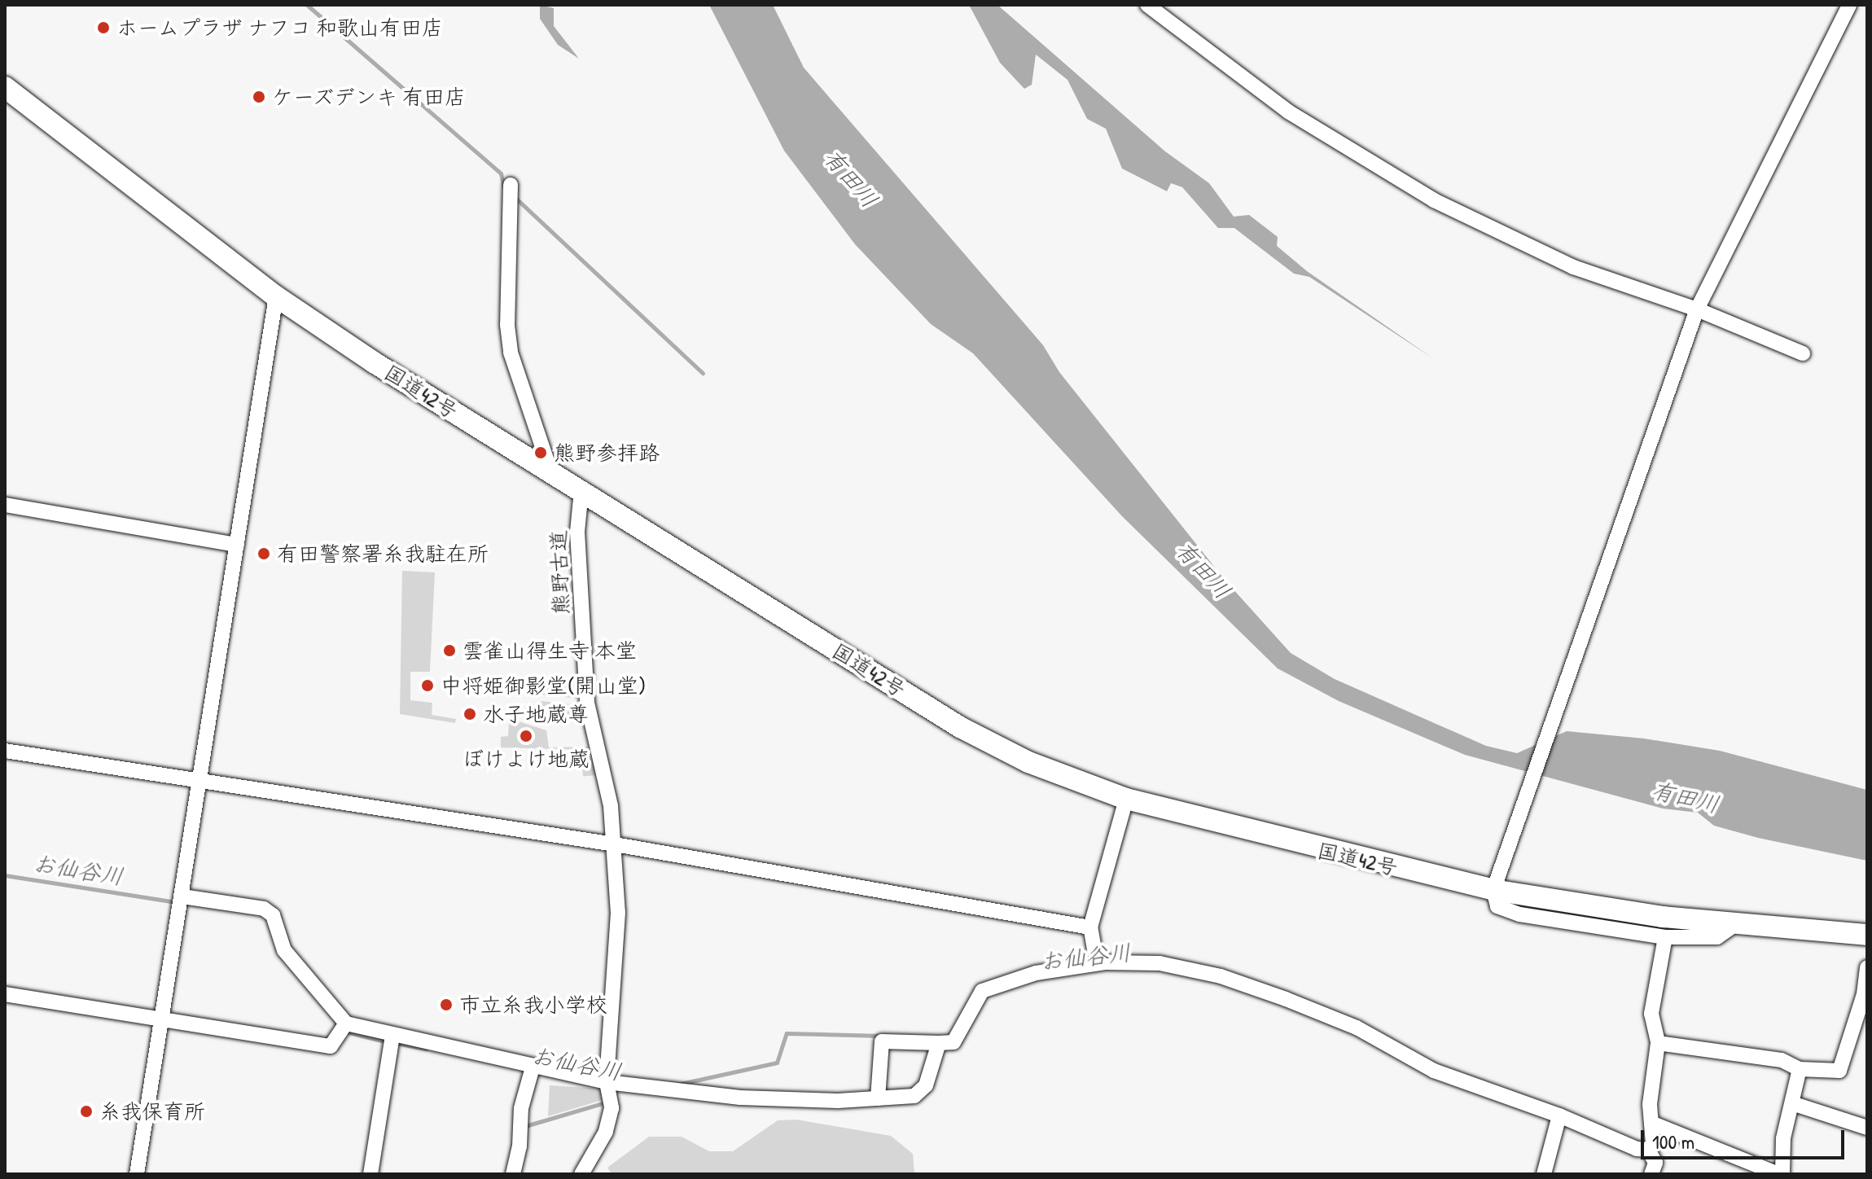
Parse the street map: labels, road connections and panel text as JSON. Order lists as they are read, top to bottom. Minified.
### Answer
{"streets":{"highway":["国道42号"],"street":["熊野古道"]},"crossings":[["国道42号","熊野古道"]],"water":["有田川","お仙谷川"],"places":["ホームプラザ ナフコ 和歌山有田店","ケーズデンキ 有田店","熊野参拝路","有田警察署糸我駐在所","雲雀山得生寺 本堂","中将姫御影堂(開山堂)","水子地蔵尊","ぼけよけ地蔵","市立糸我小学校","糸我保育所"],"scale_bar":"100 m"}
